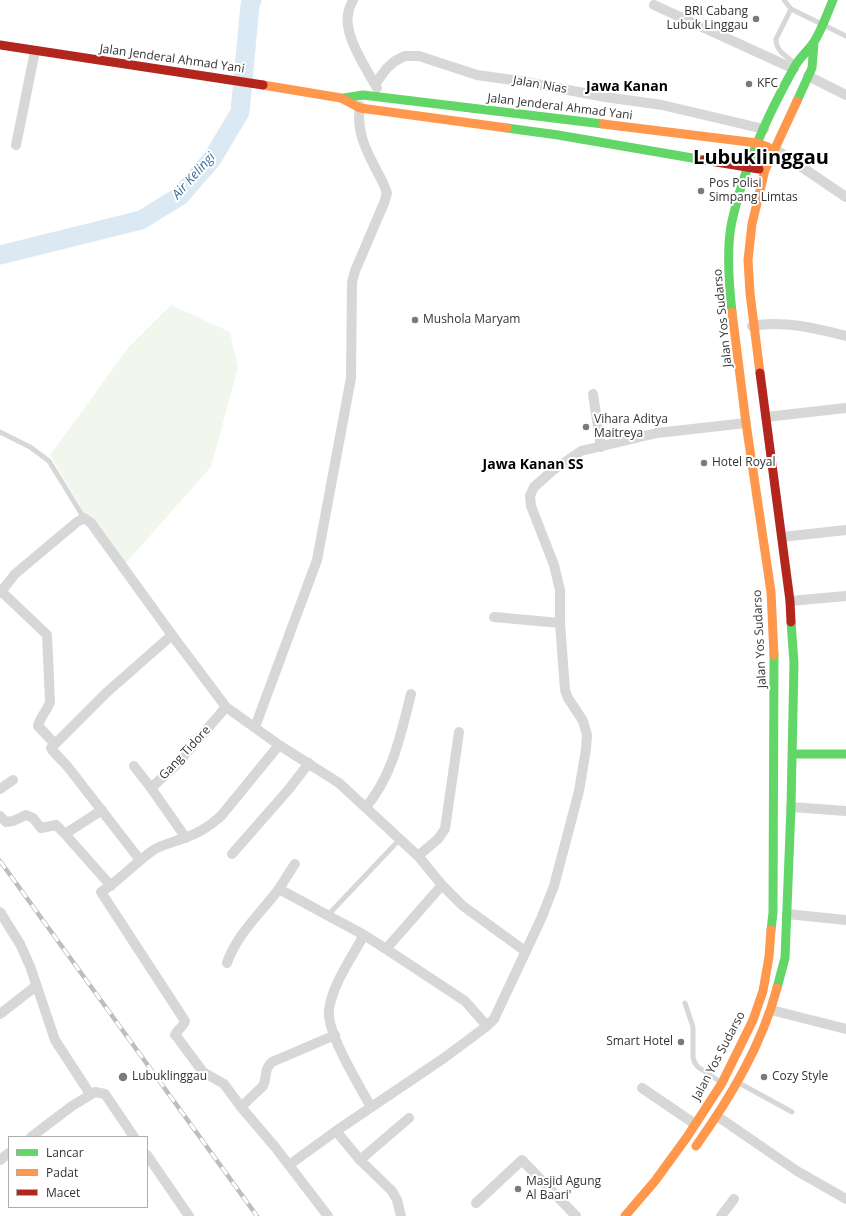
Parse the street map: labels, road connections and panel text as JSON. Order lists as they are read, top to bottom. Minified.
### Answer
{"streets":{"main road":["Jalan Jenderal Ahmad Yani","Jalan Yos Sudarso"],"street":["Jalan Nias","Gang Tidore"]},"crossings":[["Jalan Jenderal Ahmad Yani","Jalan Yos Sudarso"],["Jalan Nias","Jalan Yos Sudarso"]],"districts":["Jawa Kanan","Lubuklinggau","Jawa Kanan SS"],"water":["Air Kelingi"],"places":["BRI Cabang Lubuk Linggau","KFC","Pos Polisi Simpang Limtas","Mushola Maryam","Vihara Aditya Maitreya","Hotel Royal","Smart Hotel","Lubuklinggau","Cozy Style","Masjid Agung Al Baari'"],"legend":["Lancar","Padat","Macet"]}
